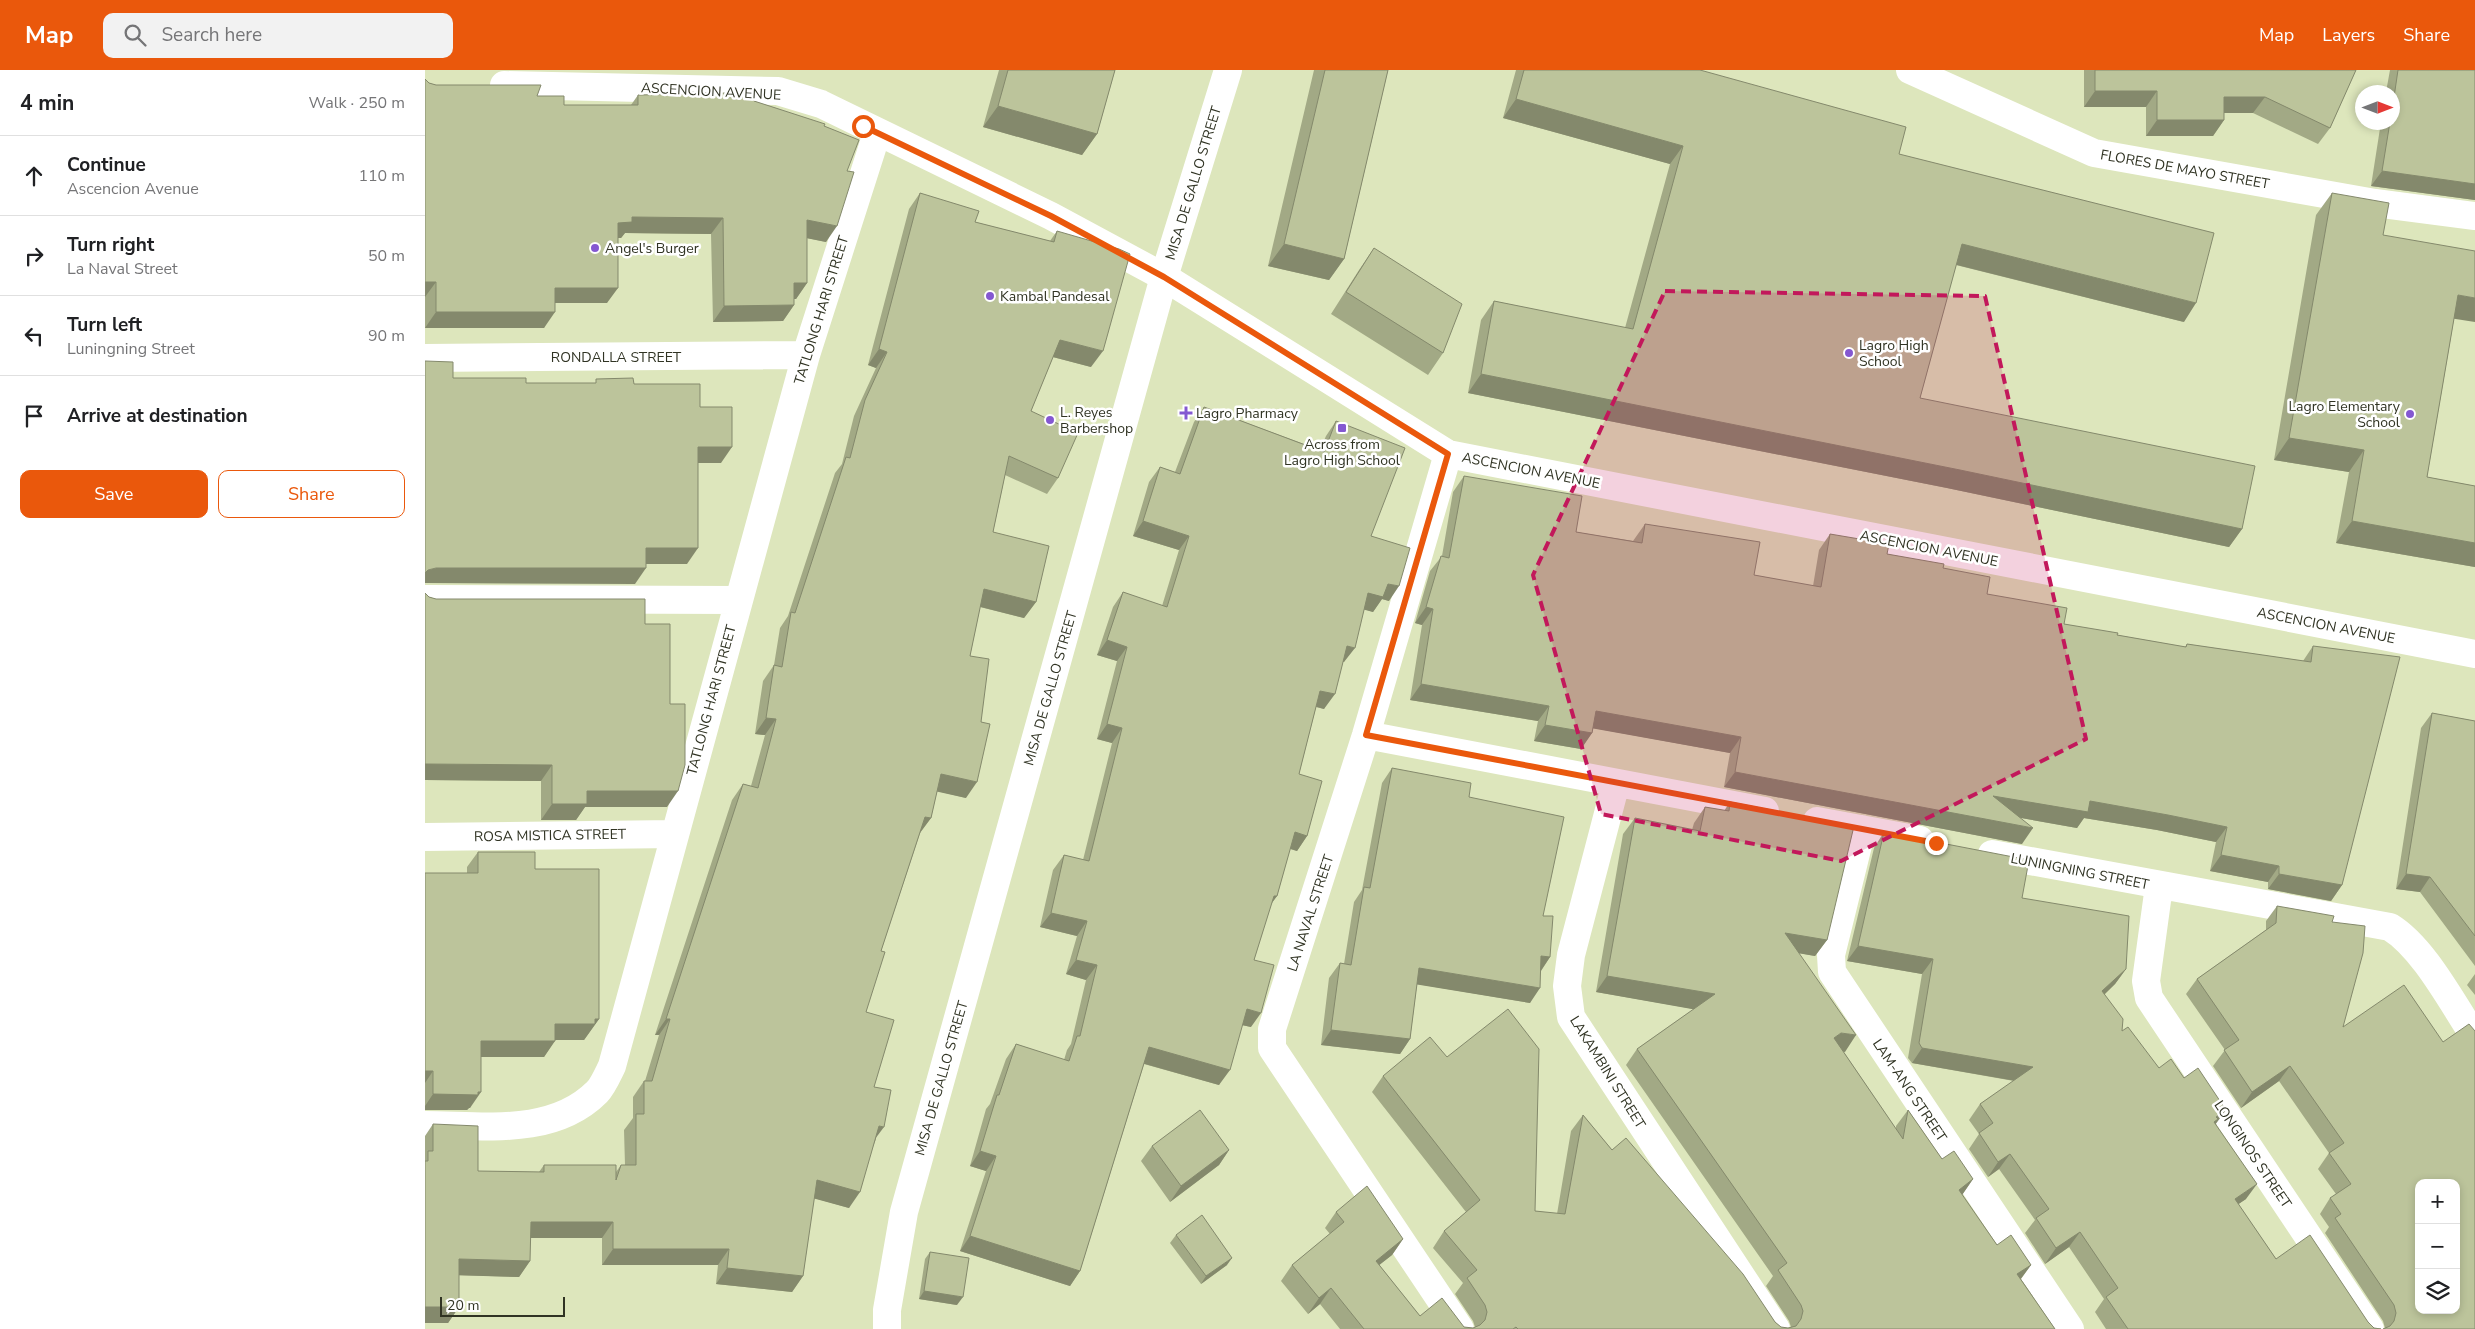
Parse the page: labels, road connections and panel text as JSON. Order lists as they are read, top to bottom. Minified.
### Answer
{"streets":{"street":["ASCENCION AVENUE","FLORES DE MAYO STREET","MISA DE GALLO STREET","TATLONG HARI STREET","RONDALLA STREET","ROSA MISTICA STREET","LUNINGNING STREET","LA NAVAL STREET","LAKAMBINI STREET","LAM-ANG STREET","LONGINOS STREET"]},"crossings":[["ASCENCION AVENUE","MISA DE GALLO STREET"],["ASCENCION AVENUE","TATLONG HARI STREET"],["ASCENCION AVENUE","LA NAVAL STREET"],["TATLONG HARI STREET","RONDALLA STREET"],["TATLONG HARI STREET","ROSA MISTICA STREET"],["LUNINGNING STREET","LA NAVAL STREET"],["LUNINGNING STREET","LAKAMBINI STREET"],["LUNINGNING STREET","LAM-ANG STREET"],["LUNINGNING STREET","LONGINOS STREET"]],"places":{"other":["Angel's Burger","Kambal Pandesal","Lagro High School","Lagro Elementary School","L. Reyes Barbershop"],"health":["Lagro Pharmacy"],"transit":["Across from Lagro High School"]},"scale_bar":"20 m","north":"right","page":{"header":"Map","search":"Search here","nav":["Map","Layers","Share"],"heading":["4 min","Walk · 250 m"],"list":[["Continue","Ascencion Avenue","110 m"],["Turn right","La Naval Street","50 m"],["Turn left","Luningning Street","90 m"],"Arrive at destination"],"buttons":["Save","Share"],"map_buttons":["+","−"],"scale":"20 m"}}
